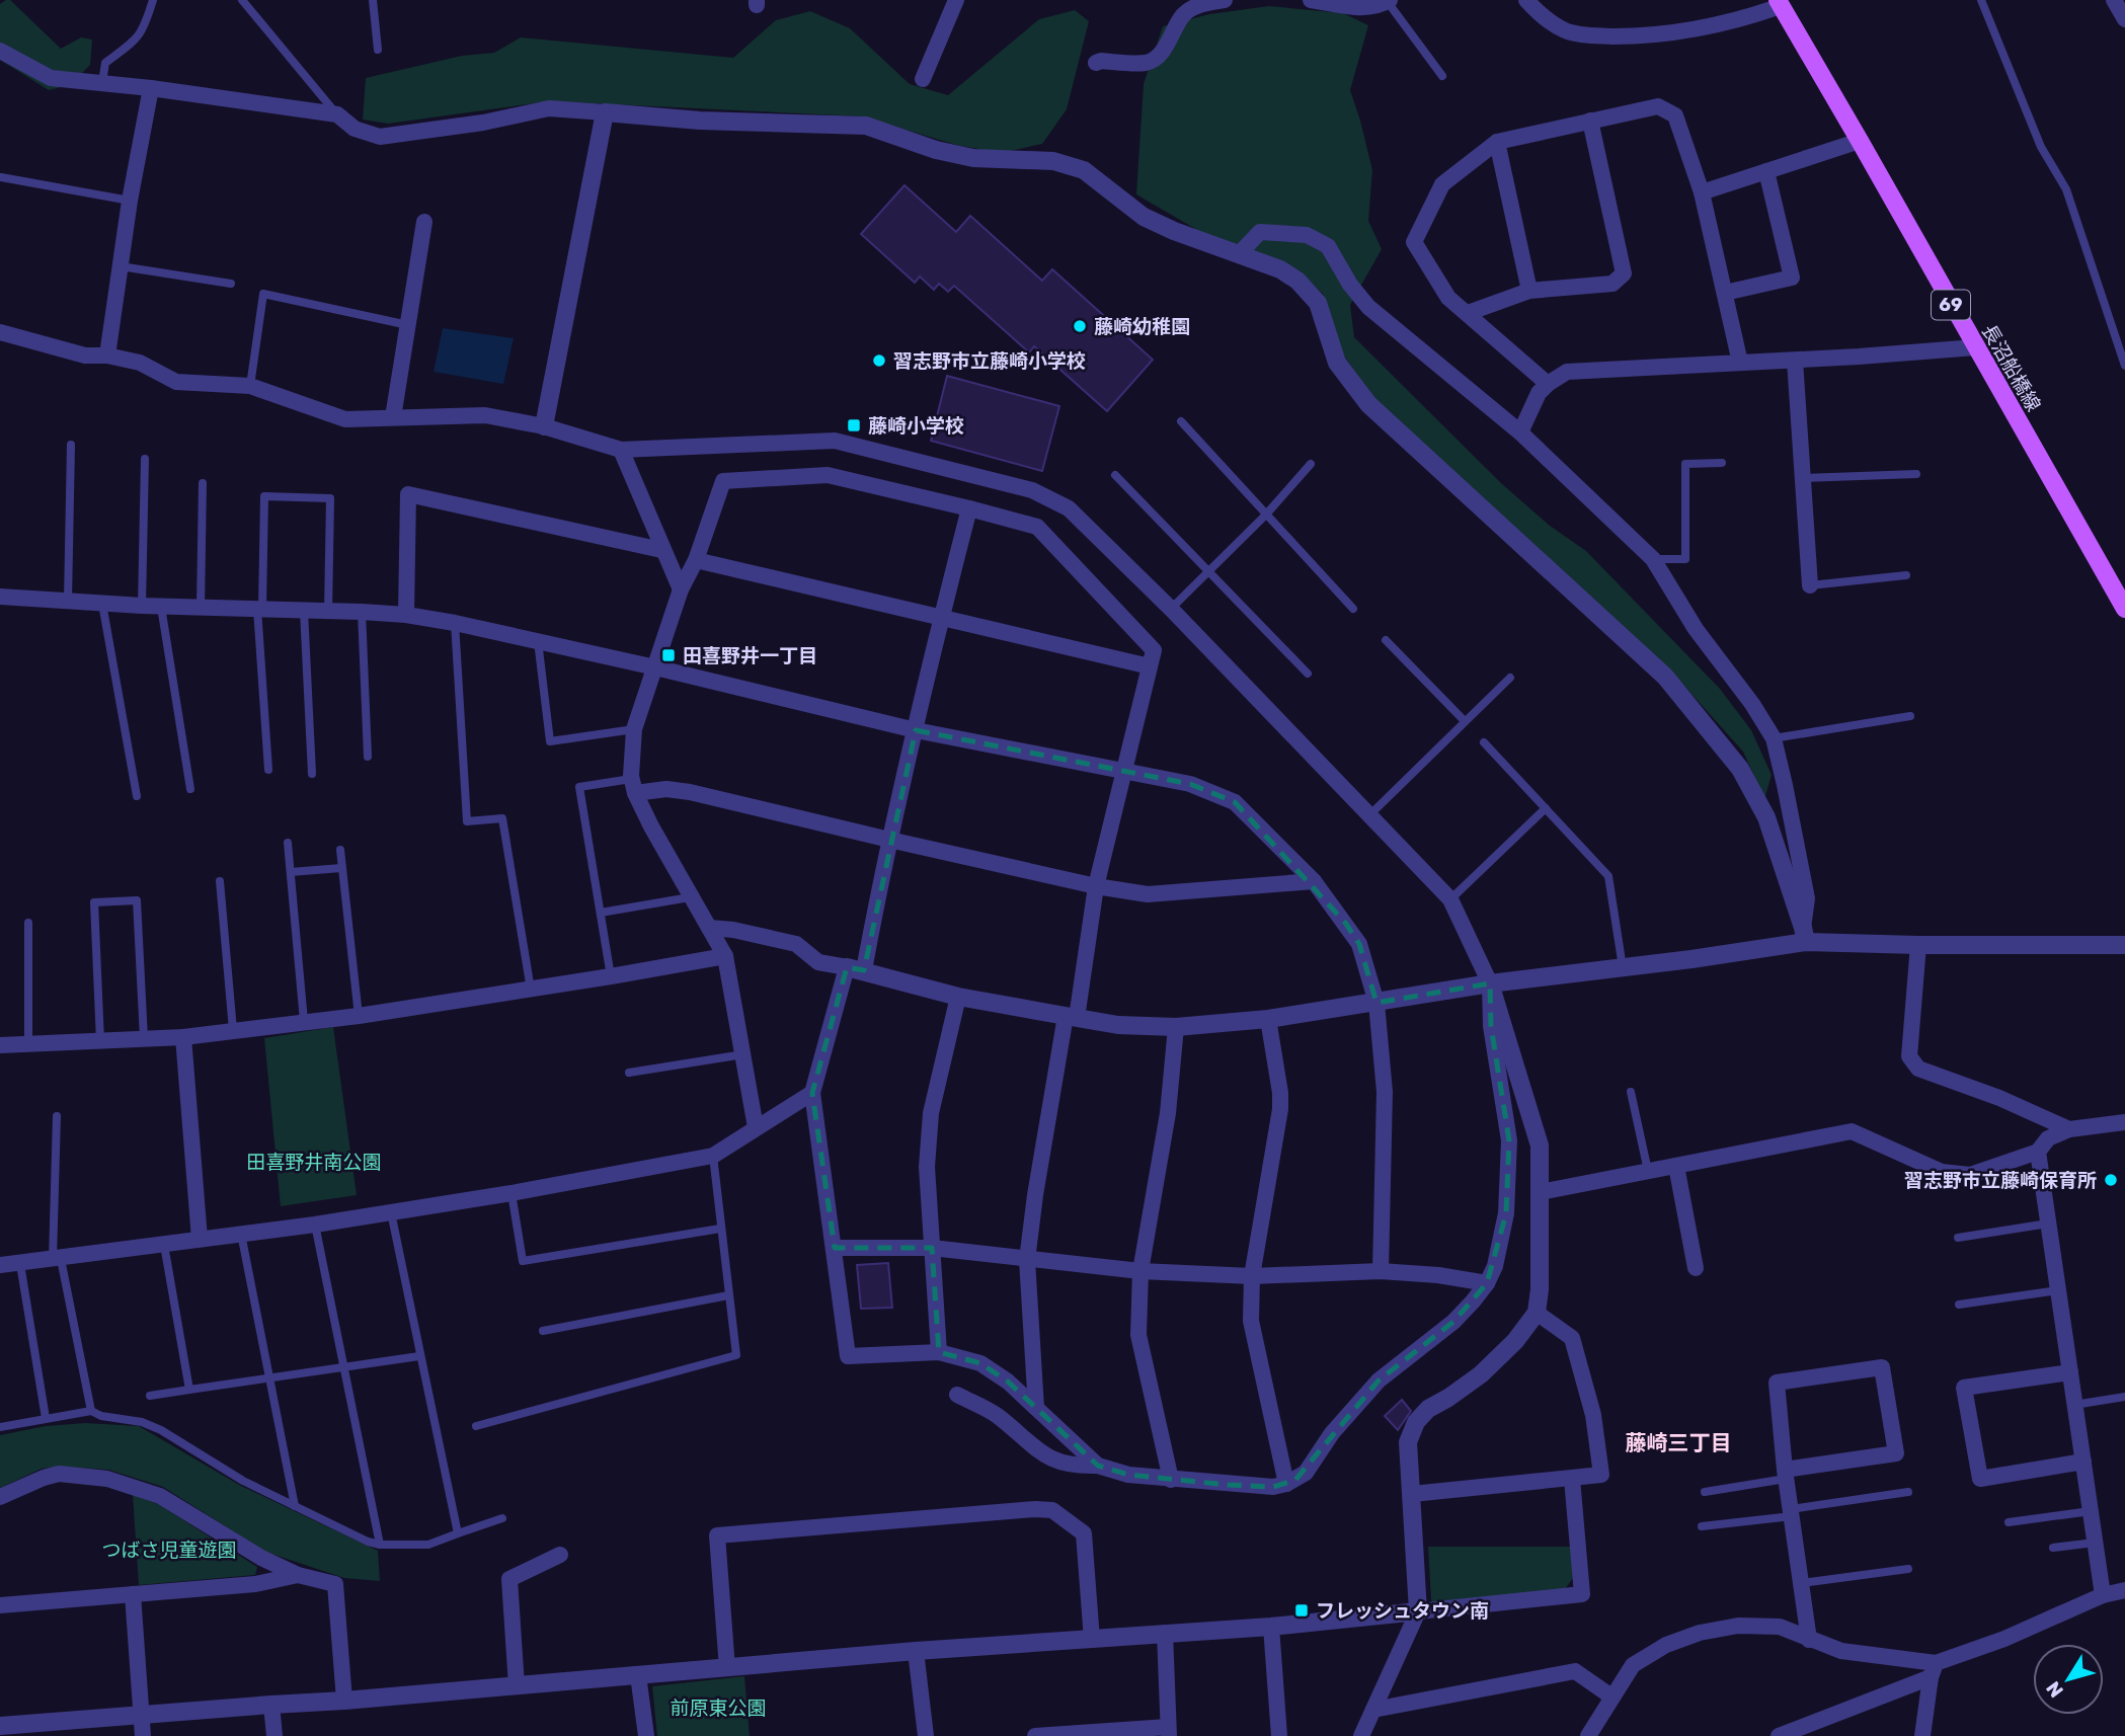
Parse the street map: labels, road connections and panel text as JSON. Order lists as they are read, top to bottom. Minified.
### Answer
{"streets":{"main road":["69","長沼船橋線"]},"districts":["藤崎三丁目"],"parks":["田喜野井南公園","つばさ児童遊園","前原東公園"],"places":{"other":["藤崎幼稚園","習志野市立藤崎小学校","習志野市立藤崎保育所"],"transit":["藤崎小学校","田喜野井一丁目","フレッシュタウン南"]},"north":"bottom left"}
